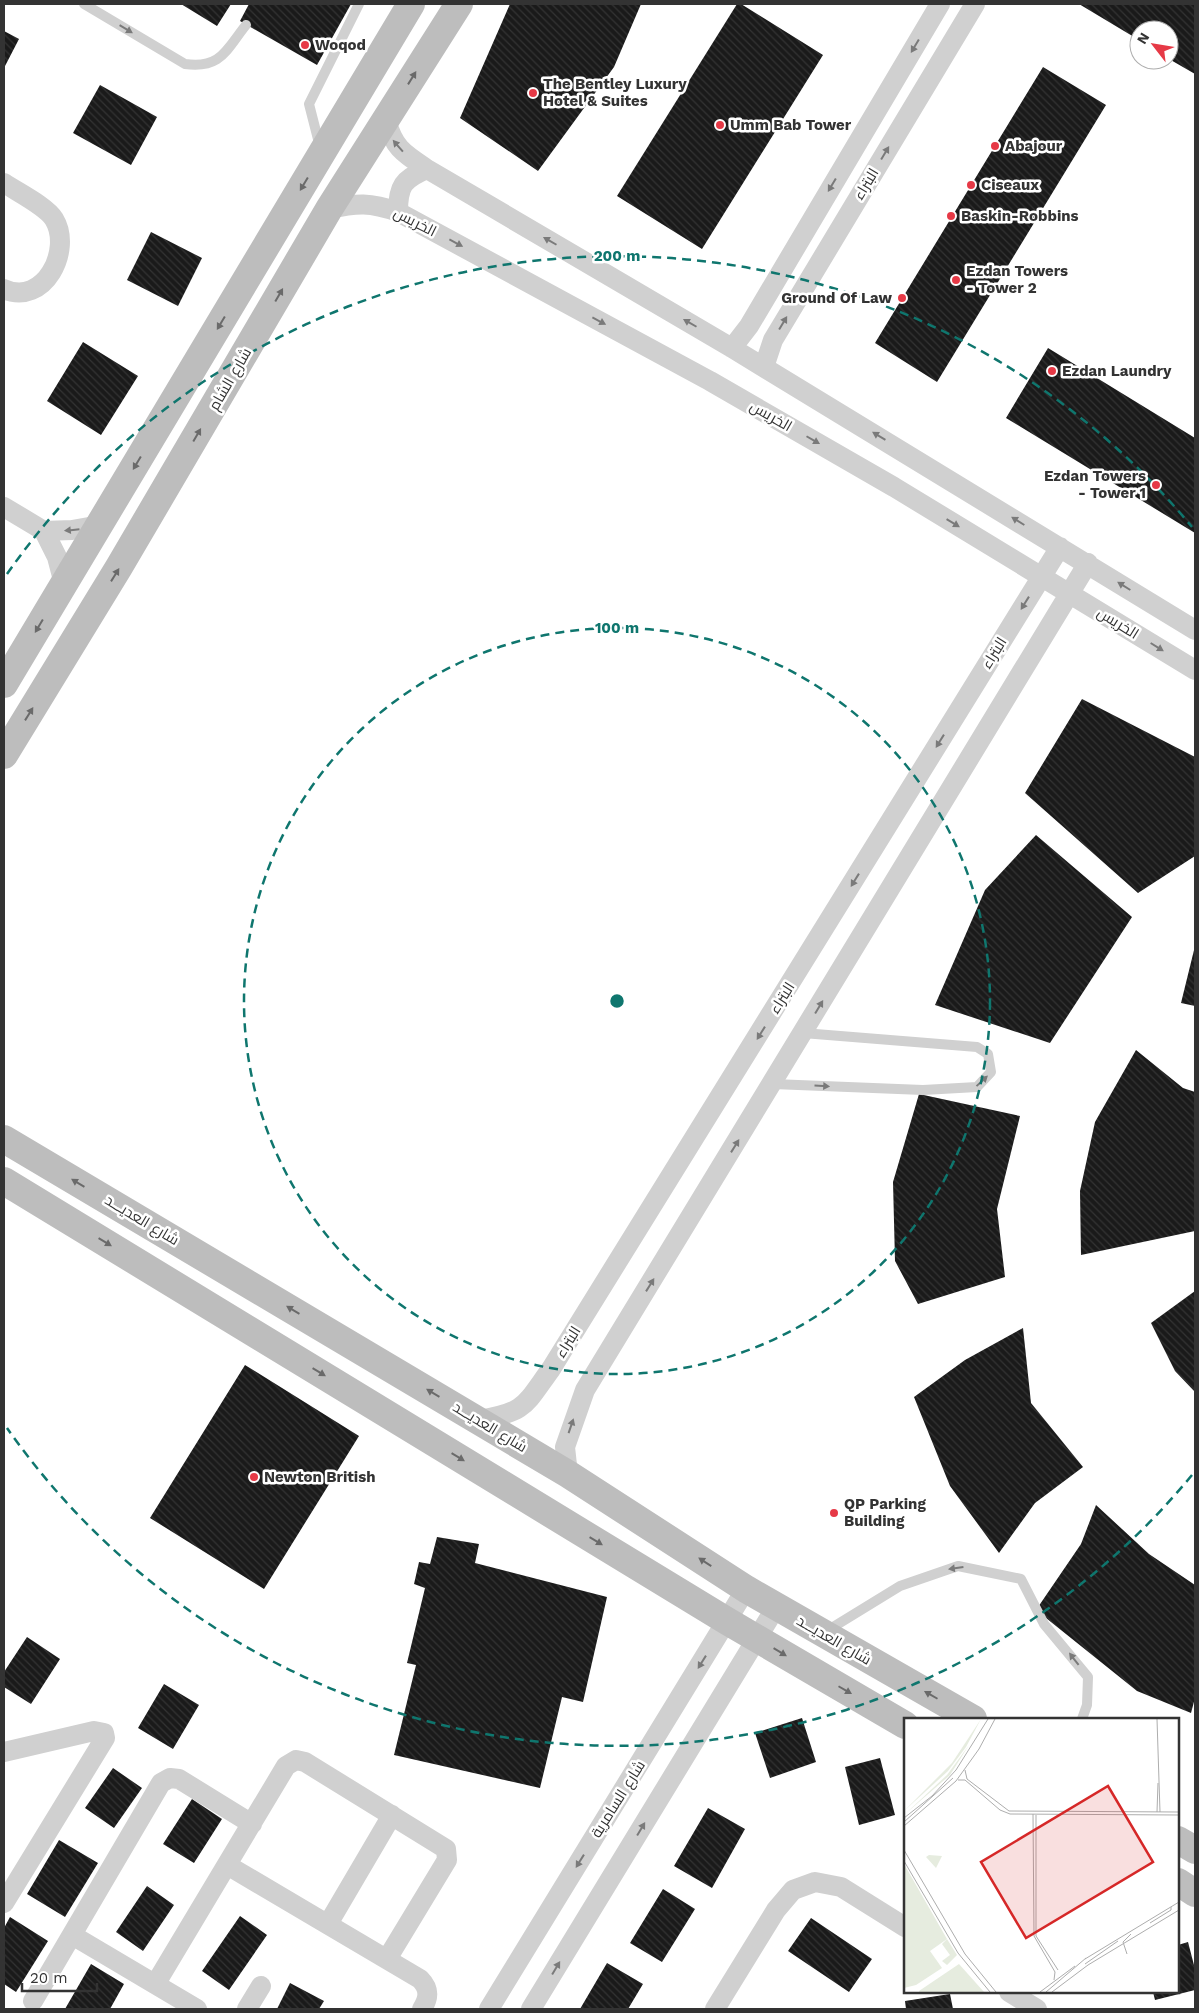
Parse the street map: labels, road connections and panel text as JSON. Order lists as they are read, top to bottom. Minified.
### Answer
{"streets":{"street":["البتراء","الخريس","شارع الشام","شارع العديـــد","شارع السامرية"]},"crossings":[["البتراء","الخريس"],["البتراء","شارع العديـــد"],["الخريس","شارع الشام"],["شارع العديـــد","شارع السامرية"]],"places":["Woqod","The Bentley Luxury Hotel & Suites","Umm Bab Tower","Abajour","Ciseaux","Baskin-Robbins","Ezdan Towers - Tower 2","Ground Of Law","Ezdan Laundry","Ezdan Towers - Tower 1","Newton British","QP Parking Building"],"scale_bar":"20 m","north":"top left","rings":["200 m","100 m"]}
